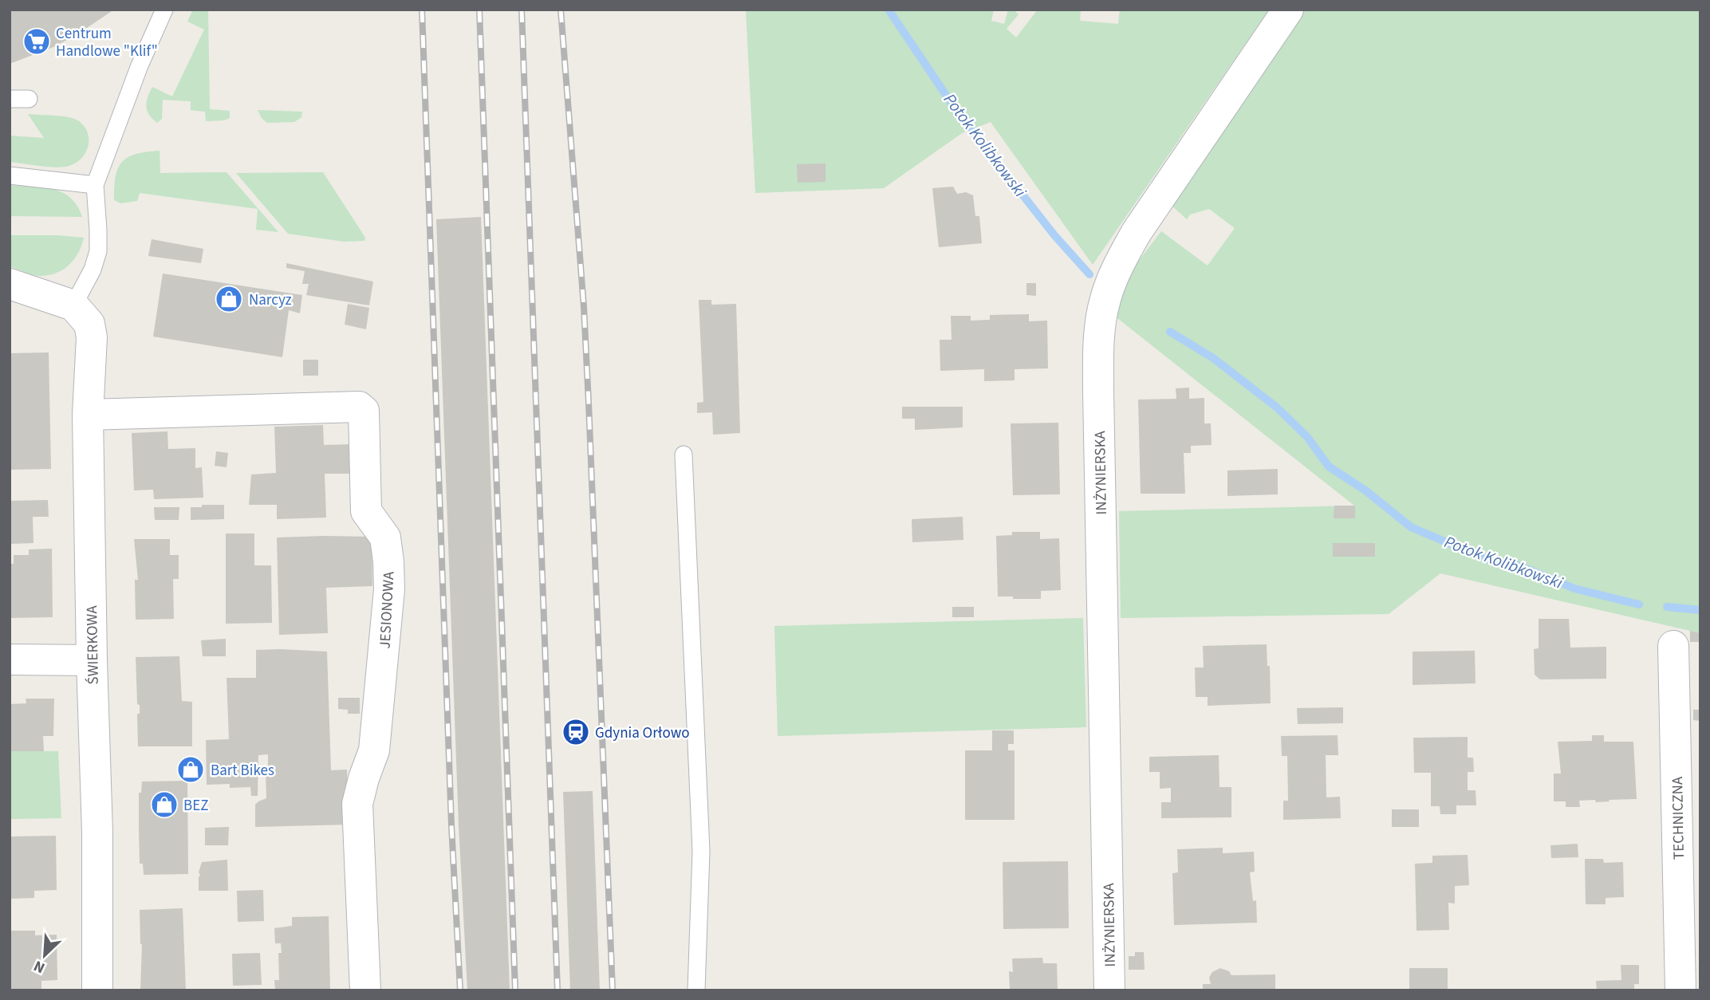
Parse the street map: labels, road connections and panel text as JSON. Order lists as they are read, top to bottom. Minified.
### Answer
{"streets":{"street":["INŻYNIERSKA","JESIONOWA","ŚWIERKOWA","TECHNICZNA"]},"crossings":[["JESIONOWA","ŚWIERKOWA"]],"water":["Potok Kolibkowski"],"places":{"supermarket":["Centrum Handlowe \"Klif\""],"shop":["Narcyz","Bart Bikes","BEZ"],"station":["Gdynia Orłowo"]},"north":"bottom left"}
